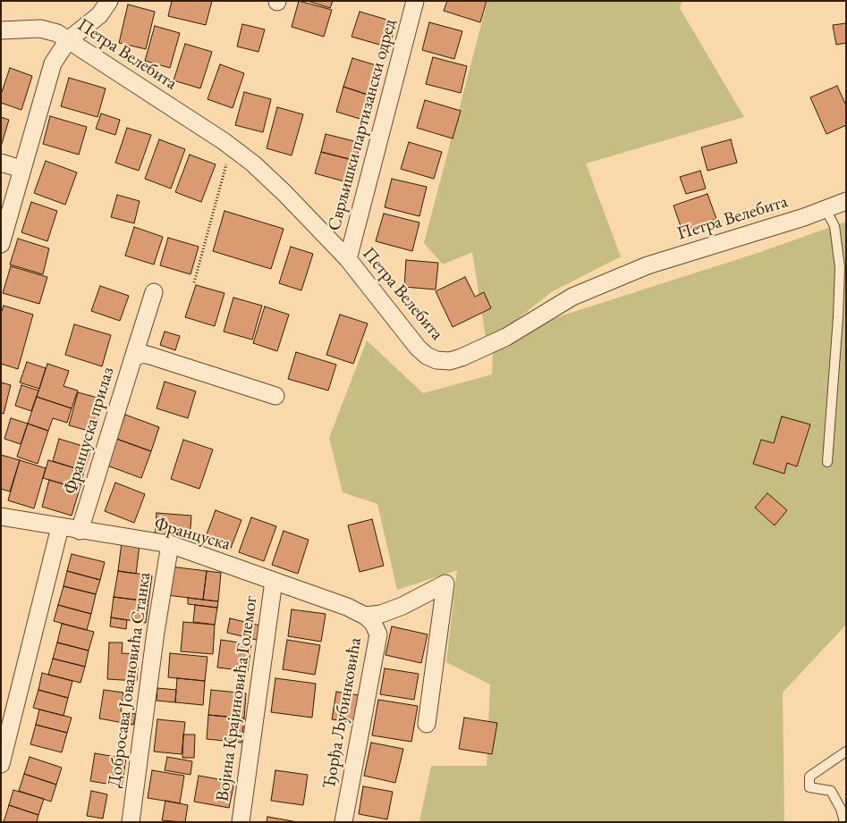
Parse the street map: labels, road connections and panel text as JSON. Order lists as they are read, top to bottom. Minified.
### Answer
{"streets":{"street":["Петра Велебита","Сврљишки партизански одред","Француска прилаз","Француска","Добросава Јовановића Станка","Војина Крајиновића Големог","Ђорђа Љубинковића"]},"crossings":[["Петра Велебита","Сврљишки партизански одред"],["Француска прилаз","Француска"],["Француска","Добросава Јовановића Станка"],["Француска","Војина Крајиновића Големог"],["Француска","Ђорђа Љубинковића"]]}
